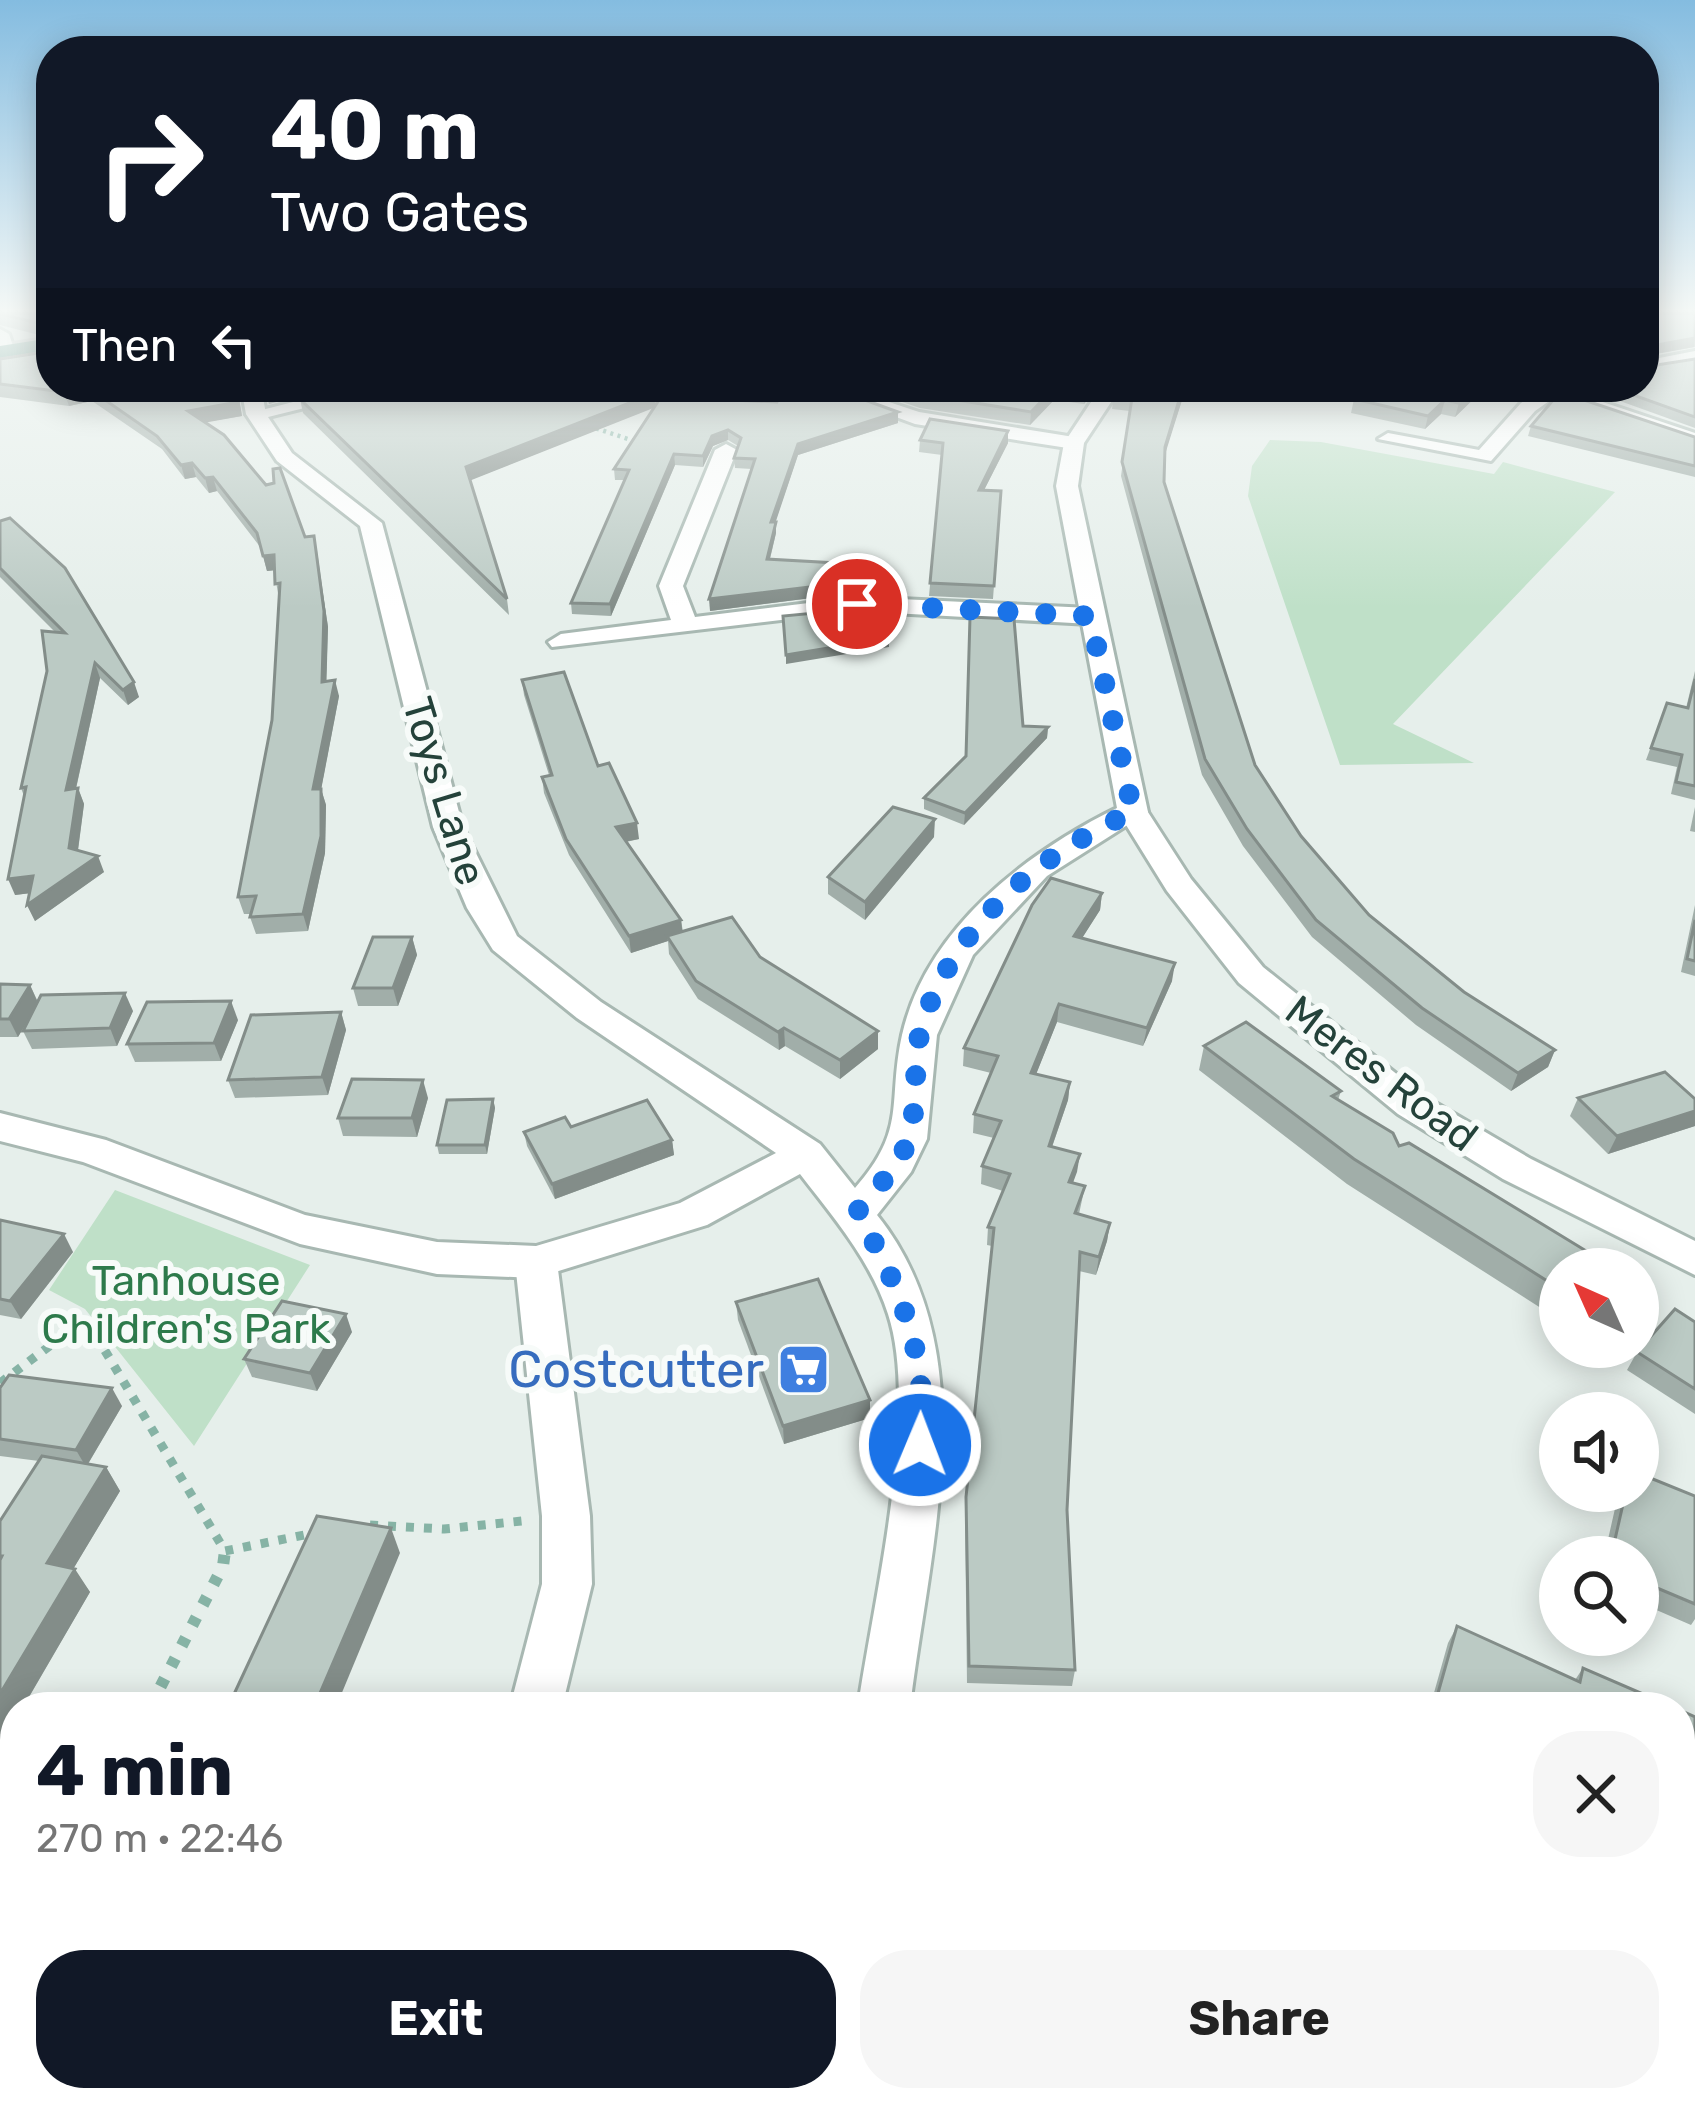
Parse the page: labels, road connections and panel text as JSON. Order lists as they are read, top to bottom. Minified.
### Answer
{"streets":{"street":["Toys Lane","Meres Road"]},"parks":["Tanhouse Children's Park"],"places":{"supermarket":["Costcutter"]},"north":"top left","page":{"turn":["40 m","Two Gates"],"then":"Then","heading":["4 min","270 m · 22:46"],"buttons":["Exit","Share"]}}
